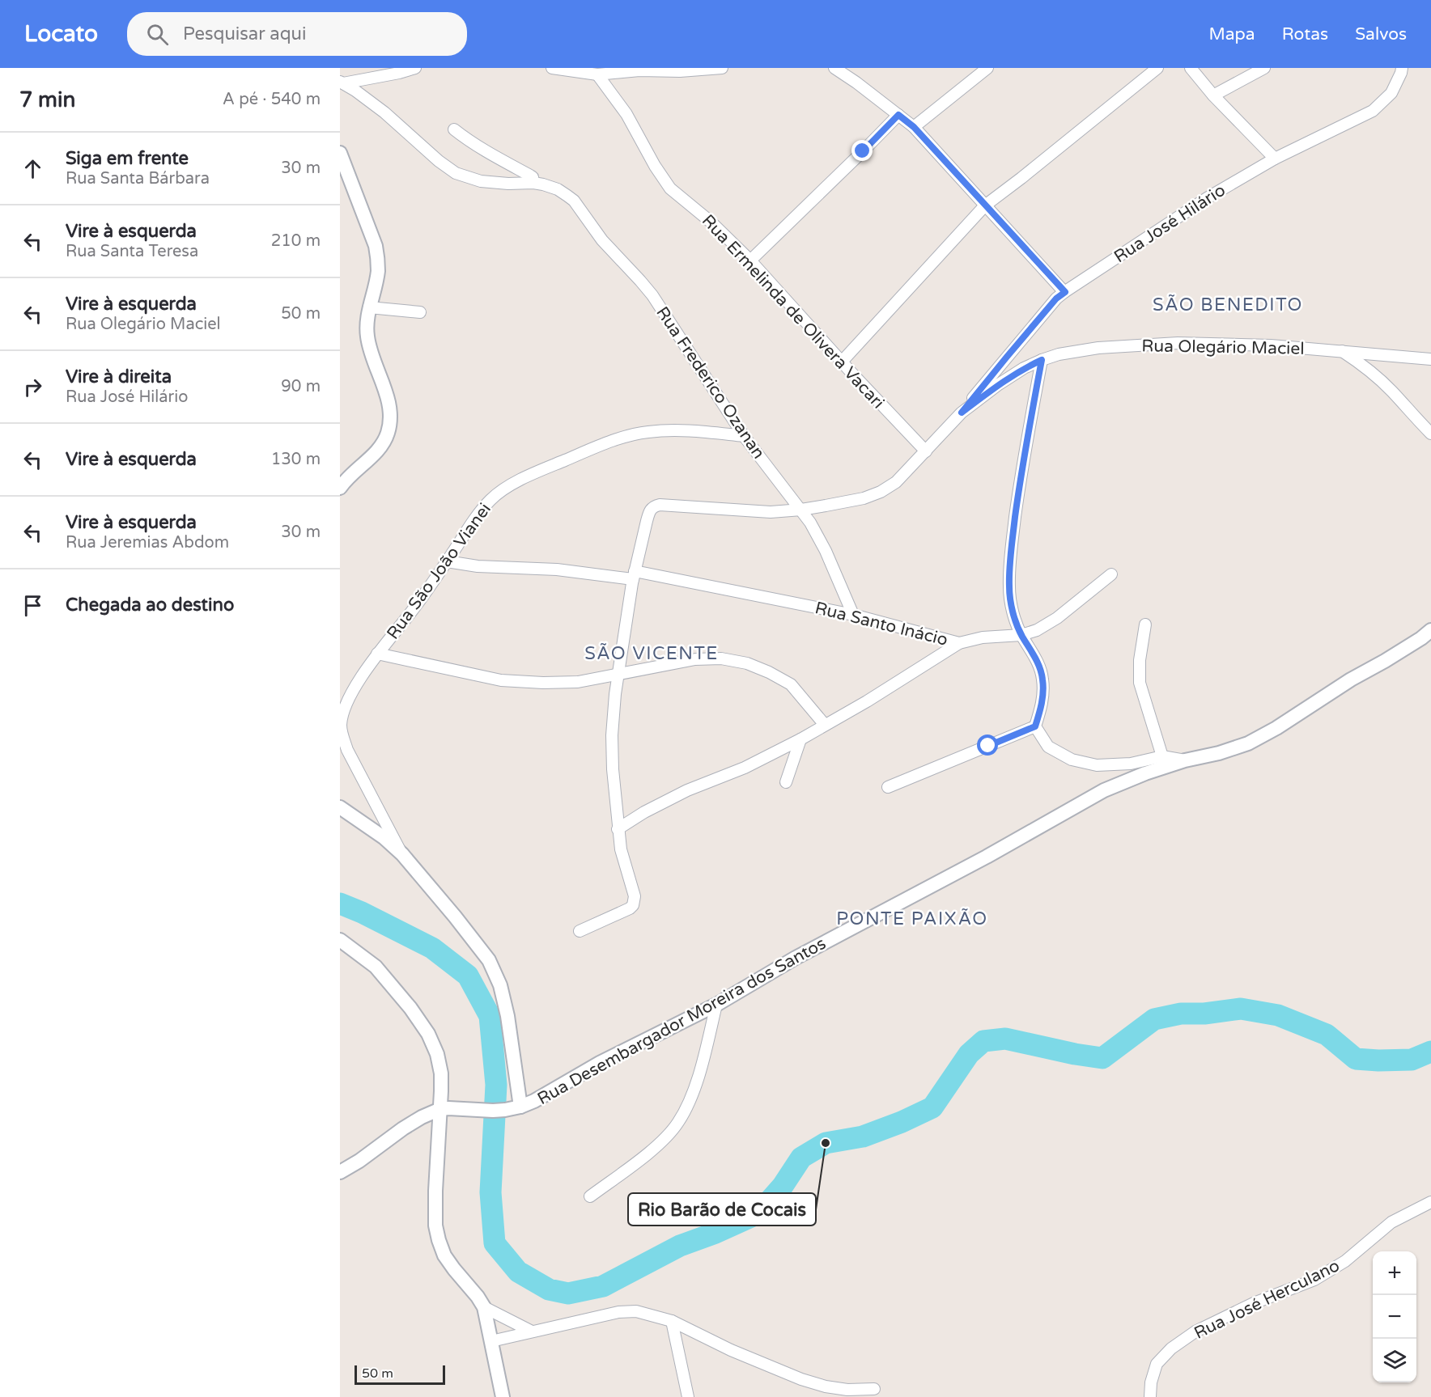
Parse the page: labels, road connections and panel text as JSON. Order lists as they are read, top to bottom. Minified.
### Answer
{"streets":{"street":["Rua José Hilário","Rua Ermelinda de Olivera Vacari","Rua Olegário Maciel","Rua Frederico Ozanan","Rua São João Vianei","Rua Santo Inácio","Rua Desembargador Moreira dos Santos","Rua José Herculano"]},"crossings":[["Rua José Hilário","Rua Olegário Maciel"],["Rua Ermelinda de Olivera Vacari","Rua Olegário Maciel"],["Rua Olegário Maciel","Rua Frederico Ozanan"],["Rua Olegário Maciel","Rua Santo Inácio"],["Rua Frederico Ozanan","Rua São João Vianei"],["Rua Frederico Ozanan","Rua Santo Inácio"],["Rua São João Vianei","Rua Santo Inácio"]],"districts":["SÃO BENEDITO","SÃO VICENTE","PONTE PAIXÃO"],"places":["Rio Barão de Cocais"],"scale_bar":"50 m","page":{"header":"Locato","search":"Pesquisar aqui","nav":["Mapa","Rotas","Salvos"],"heading":["7 min","A pé · 540 m"],"list":[["Siga em frente","Rua Santa Bárbara","30 m"],["Vire à esquerda","Rua Santa Teresa","210 m"],["Vire à esquerda","Rua Olegário Maciel","50 m"],["Vire à direita","Rua José Hilário","90 m"],["Vire à esquerda","130 m"],["Vire à esquerda","Rua Jeremias Abdom","30 m"],"Chegada ao destino"],"map_buttons":["+","−"],"scale":"50 m"}}
